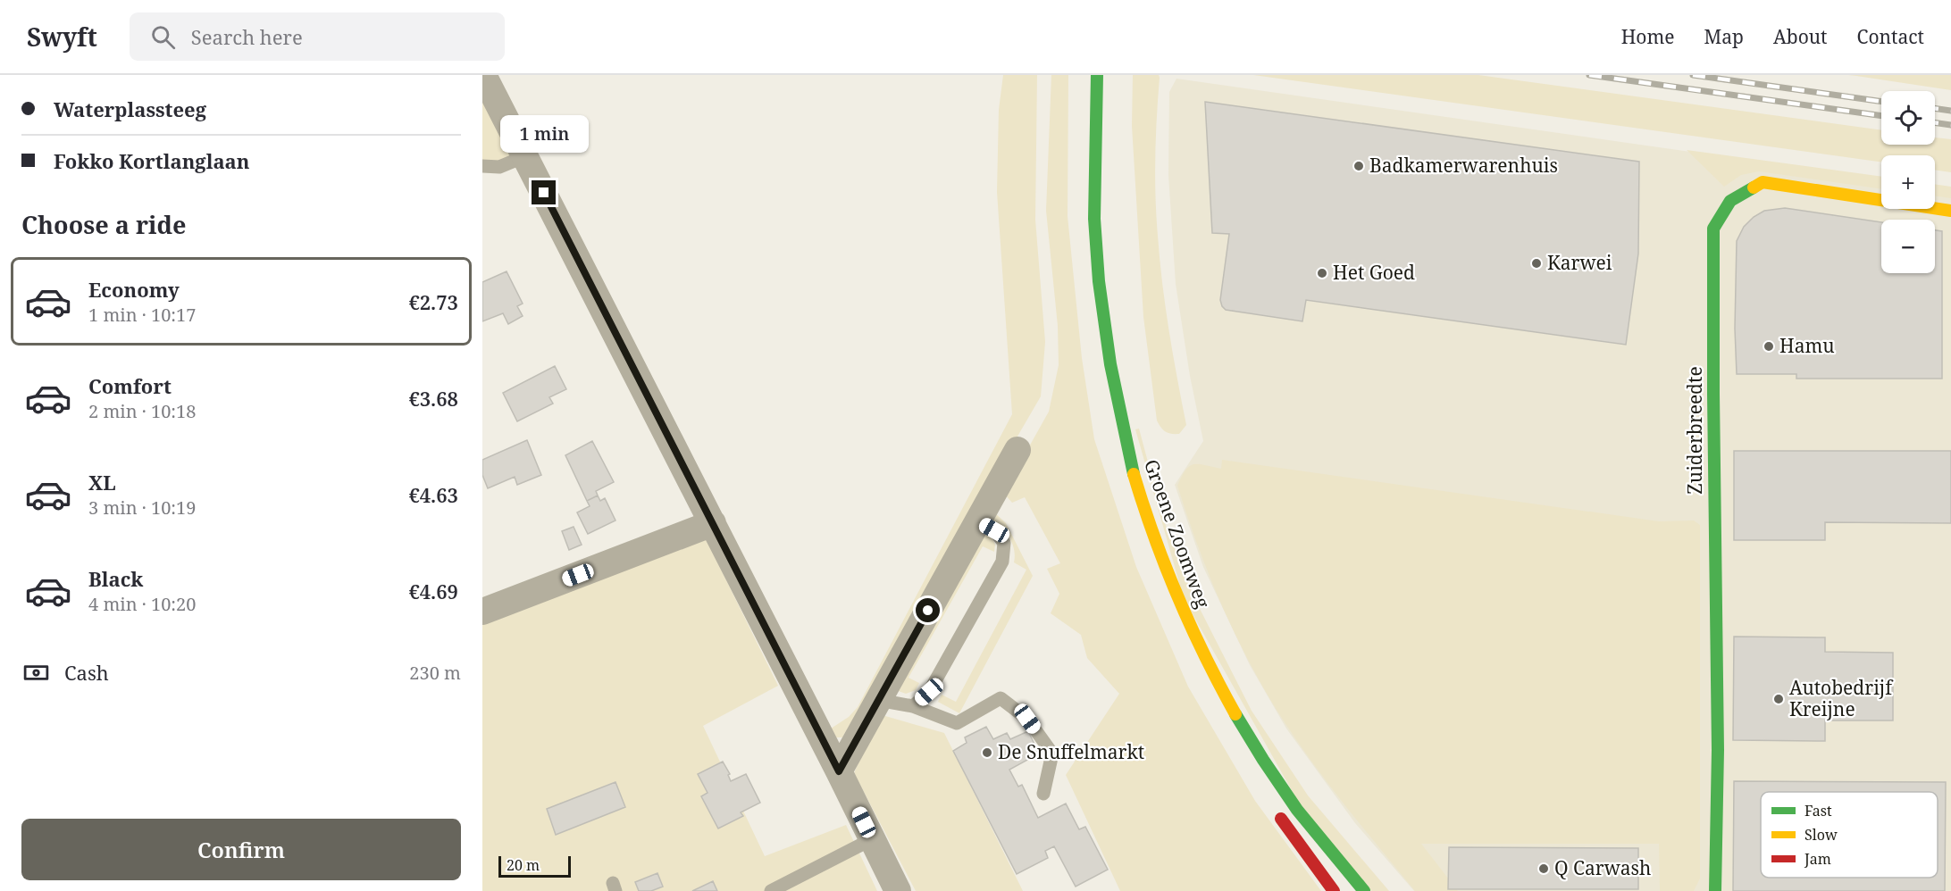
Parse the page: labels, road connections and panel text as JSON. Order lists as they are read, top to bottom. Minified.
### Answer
{"streets":{"main road":["Zuiderbreedte","Groene Zoomweg"]},"places":["Badkamerwarenhuis","Karwei","Het Goed","Hamu","Autobedrijf Kreijne","De Snuffelmarkt","Q Carwash"],"legend":["Fast","Slow","Jam"],"scale_bar":"20 m","page":{"header":"Swyft","search":"Search here","nav":["Home","Map","About","Contact"],"banner":["Waterplassteeg","Fokko Kortlanglaan"],"map_buttons":["+","−"],"bubble":"1 min","heading":"Choose a ride","list":[{"name":"Economy","note":"1 min · 10:17","value":"€2.73"},{"name":"Comfort","note":"2 min · 10:18","value":"€3.68"},{"name":"XL","note":"3 min · 10:19","value":"€4.63"},{"name":"Black","note":"4 min · 10:20","value":"€4.69"}],"pay":["Cash","230 m"],"buttons":"Confirm","scale":"20 m"}}
